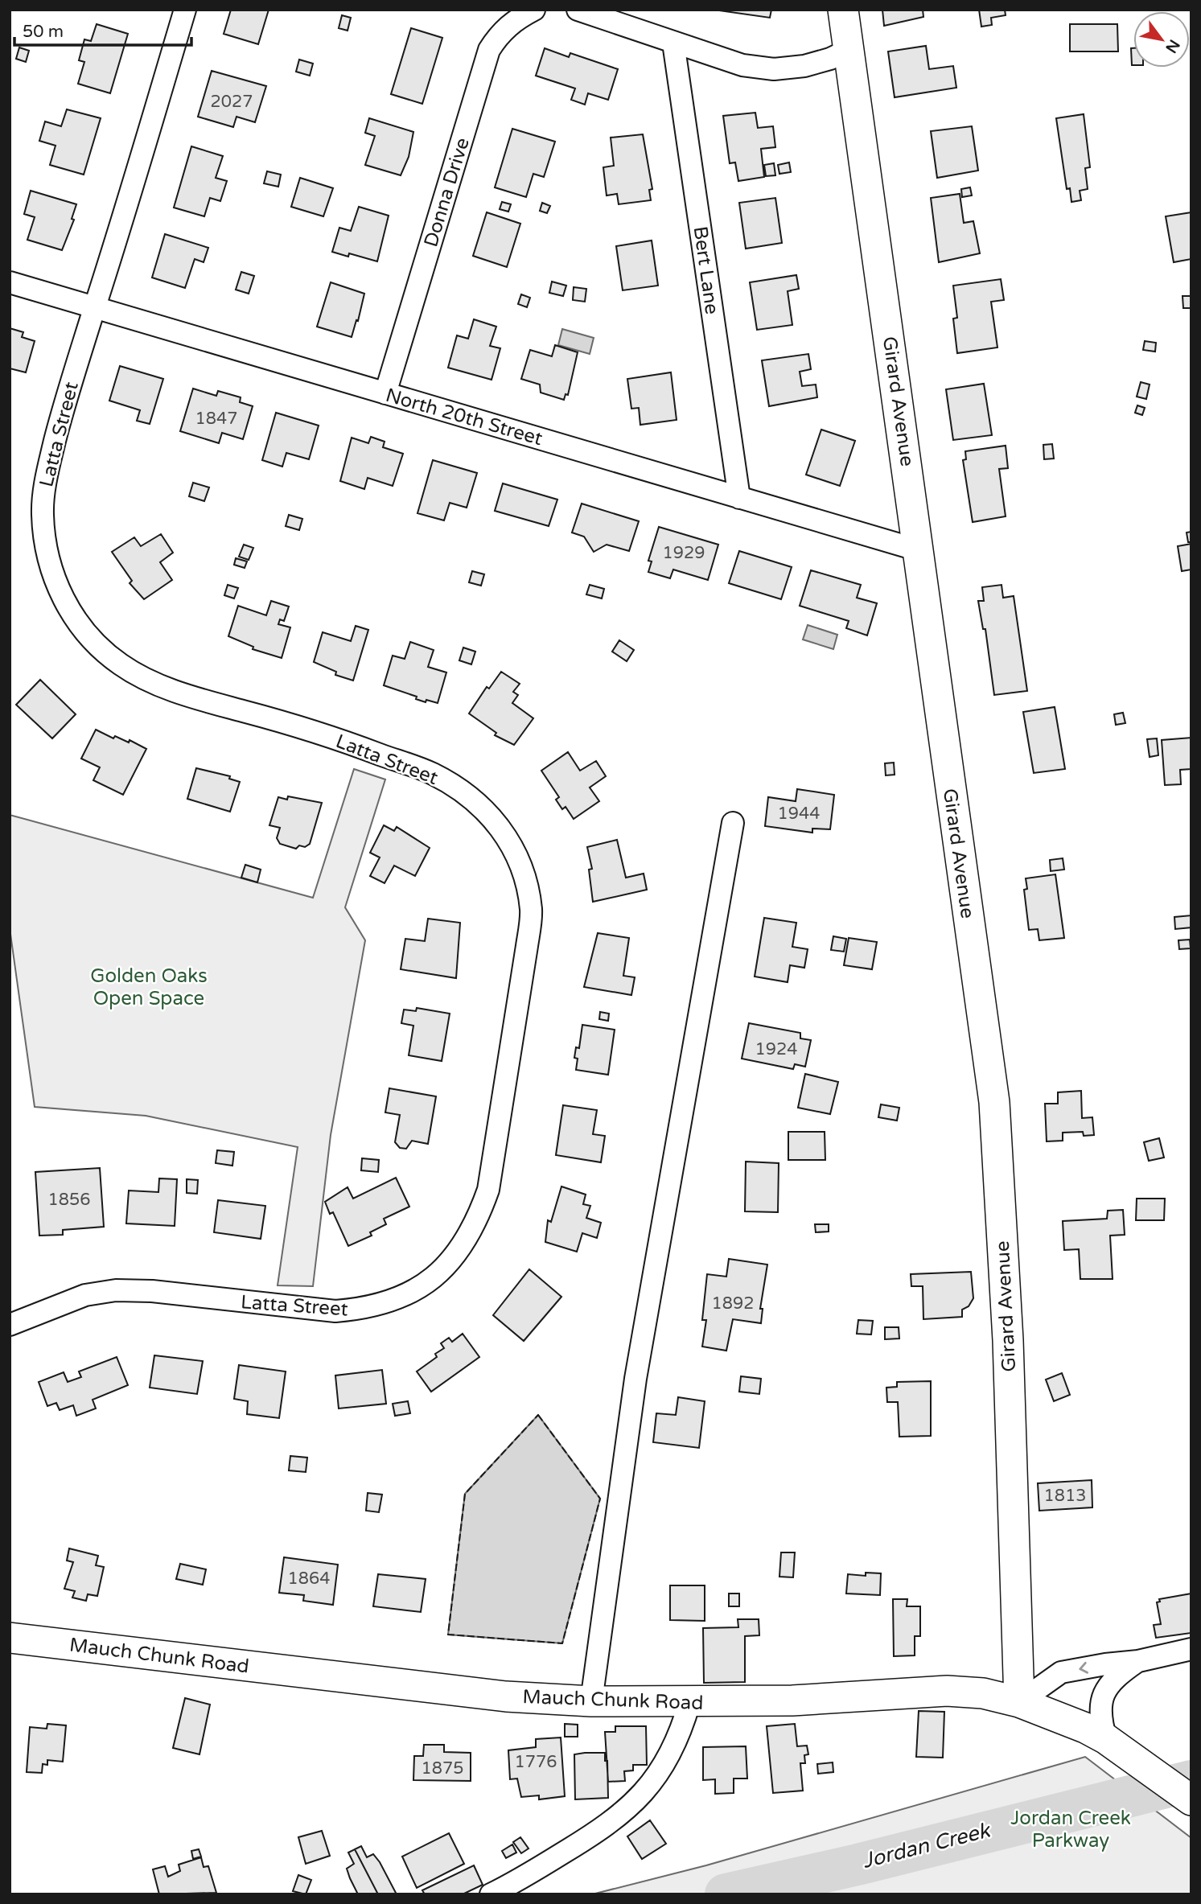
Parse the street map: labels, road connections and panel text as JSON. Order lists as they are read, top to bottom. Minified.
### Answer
{"streets":{"street":["Donna Drive","Bert Lane","Girard Avenue","North 20th Street","Latta Street","Mauch Chunk Road"]},"crossings":[["Donna Drive","North 20th Street"],["Bert Lane","North 20th Street"],["Girard Avenue","North 20th Street"],["Girard Avenue","Mauch Chunk Road"],["North 20th Street","Latta Street"]],"water":["Jordan Creek"],"parks":["Golden Oaks Open Space","Jordan Creek Parkway"],"house_numbers":["2027","1847","1929","1944","1924","1856","1892","1813","1864","1776","1875"],"scale_bar":"50 m","north":"bottom right"}
